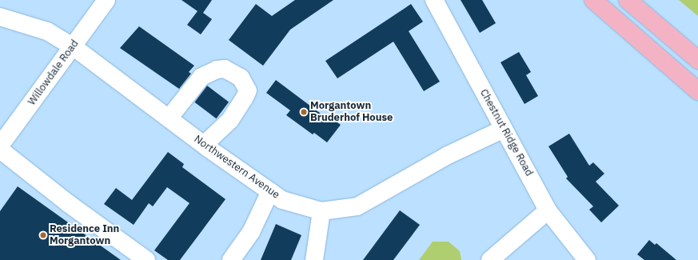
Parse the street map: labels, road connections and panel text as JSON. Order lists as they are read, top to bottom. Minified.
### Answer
{"streets":{"street":["Willowdale Road","Chestnut Ridge Road","Northwestern Avenue"]},"crossings":[["Willowdale Road","Northwestern Avenue"],["Chestnut Ridge Road","Northwestern Avenue"]],"places":["Morgantown Bruderhof House","Residence Inn Morgantown"]}
